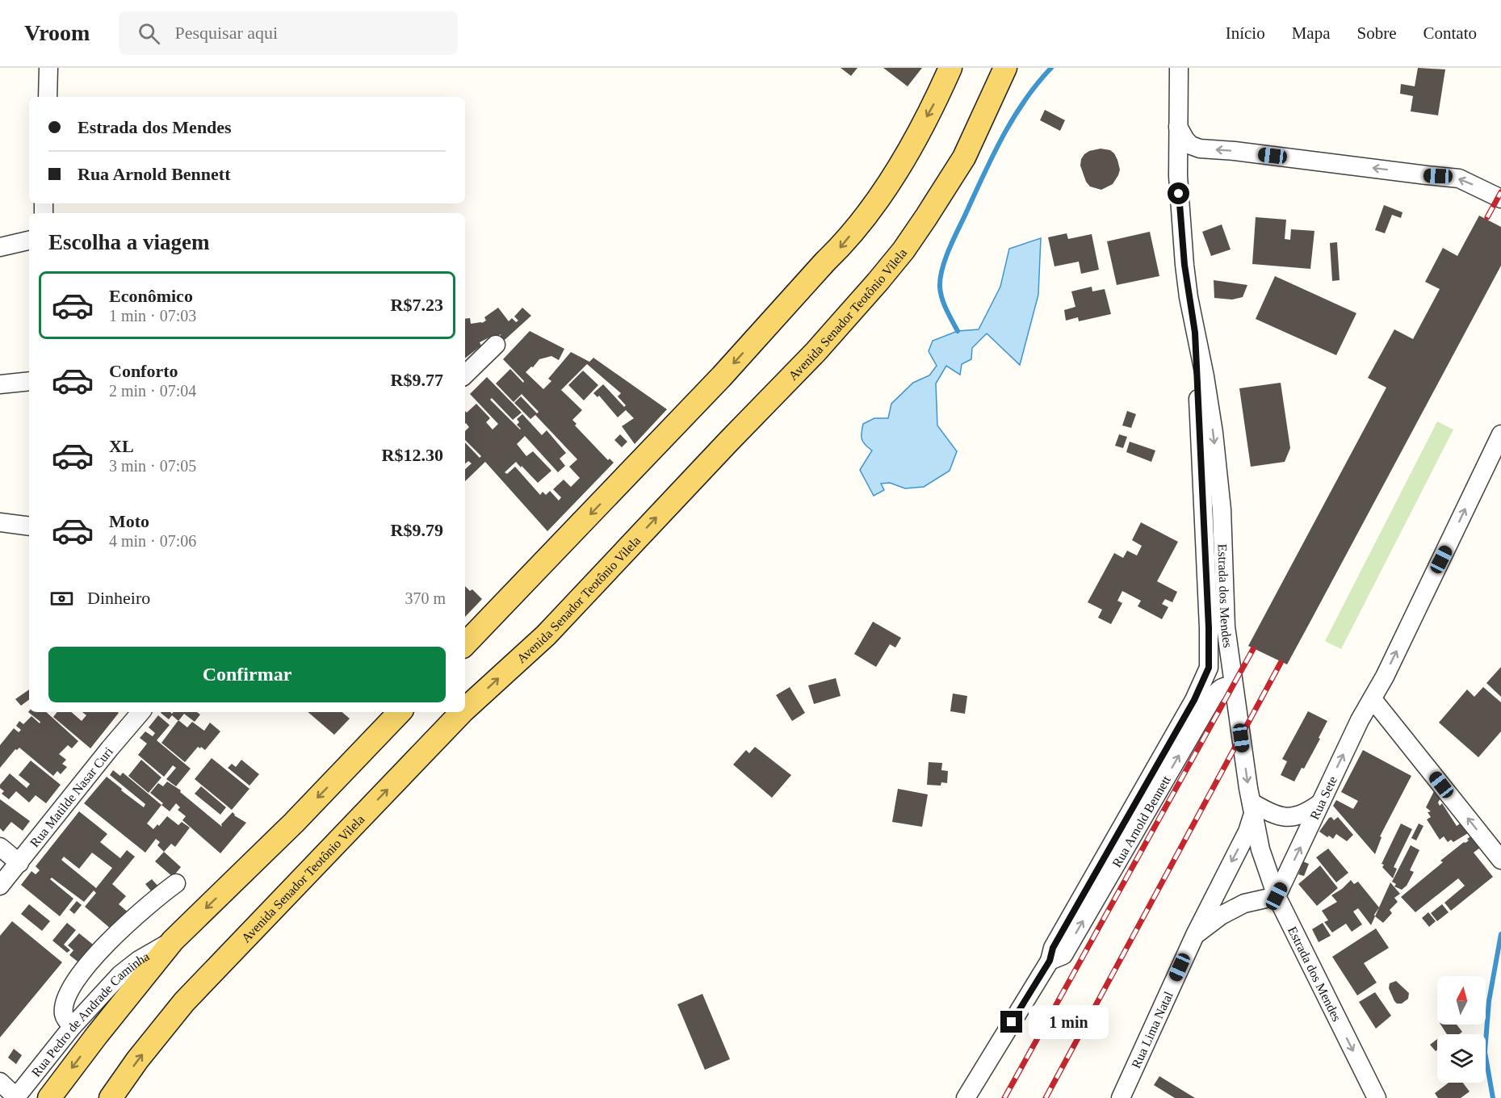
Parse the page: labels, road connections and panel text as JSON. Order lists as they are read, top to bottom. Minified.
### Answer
{"streets":{"main road":["Avenida Senador Teotônio Vilela"],"street":["Estrada dos Mendes","Rua Sete","Rua Matilde Nasar Curi","Rua Arnold Bennett","Rua Pedro de Andrade Caminha","Rua Lima Natal"]},"crossings":[["Estrada dos Mendes","Rua Sete"],["Estrada dos Mendes","Rua Arnold Bennett"],["Estrada dos Mendes","Rua Lima Natal"],["Rua Sete","Rua Lima Natal"]],"one_way":["Estrada dos Mendes","Rua Sete"],"north":"top","page":{"header":"Vroom","search":"Pesquisar aqui","nav":["Início","Mapa","Sobre","Contato"],"banner":["Estrada dos Mendes","Rua Arnold Bennett"],"heading":"Escolha a viagem","list":[{"name":"Econômico","note":"1 min · 07:03","value":"R$7.23"},{"name":"Conforto","note":"2 min · 07:04","value":"R$9.77"},{"name":"XL","note":"3 min · 07:05","value":"R$12.30"},{"name":"Moto","note":"4 min · 07:06","value":"R$9.79"}],"pay":["Dinheiro","370 m"],"buttons":"Confirmar","bubble":"1 min"}}
